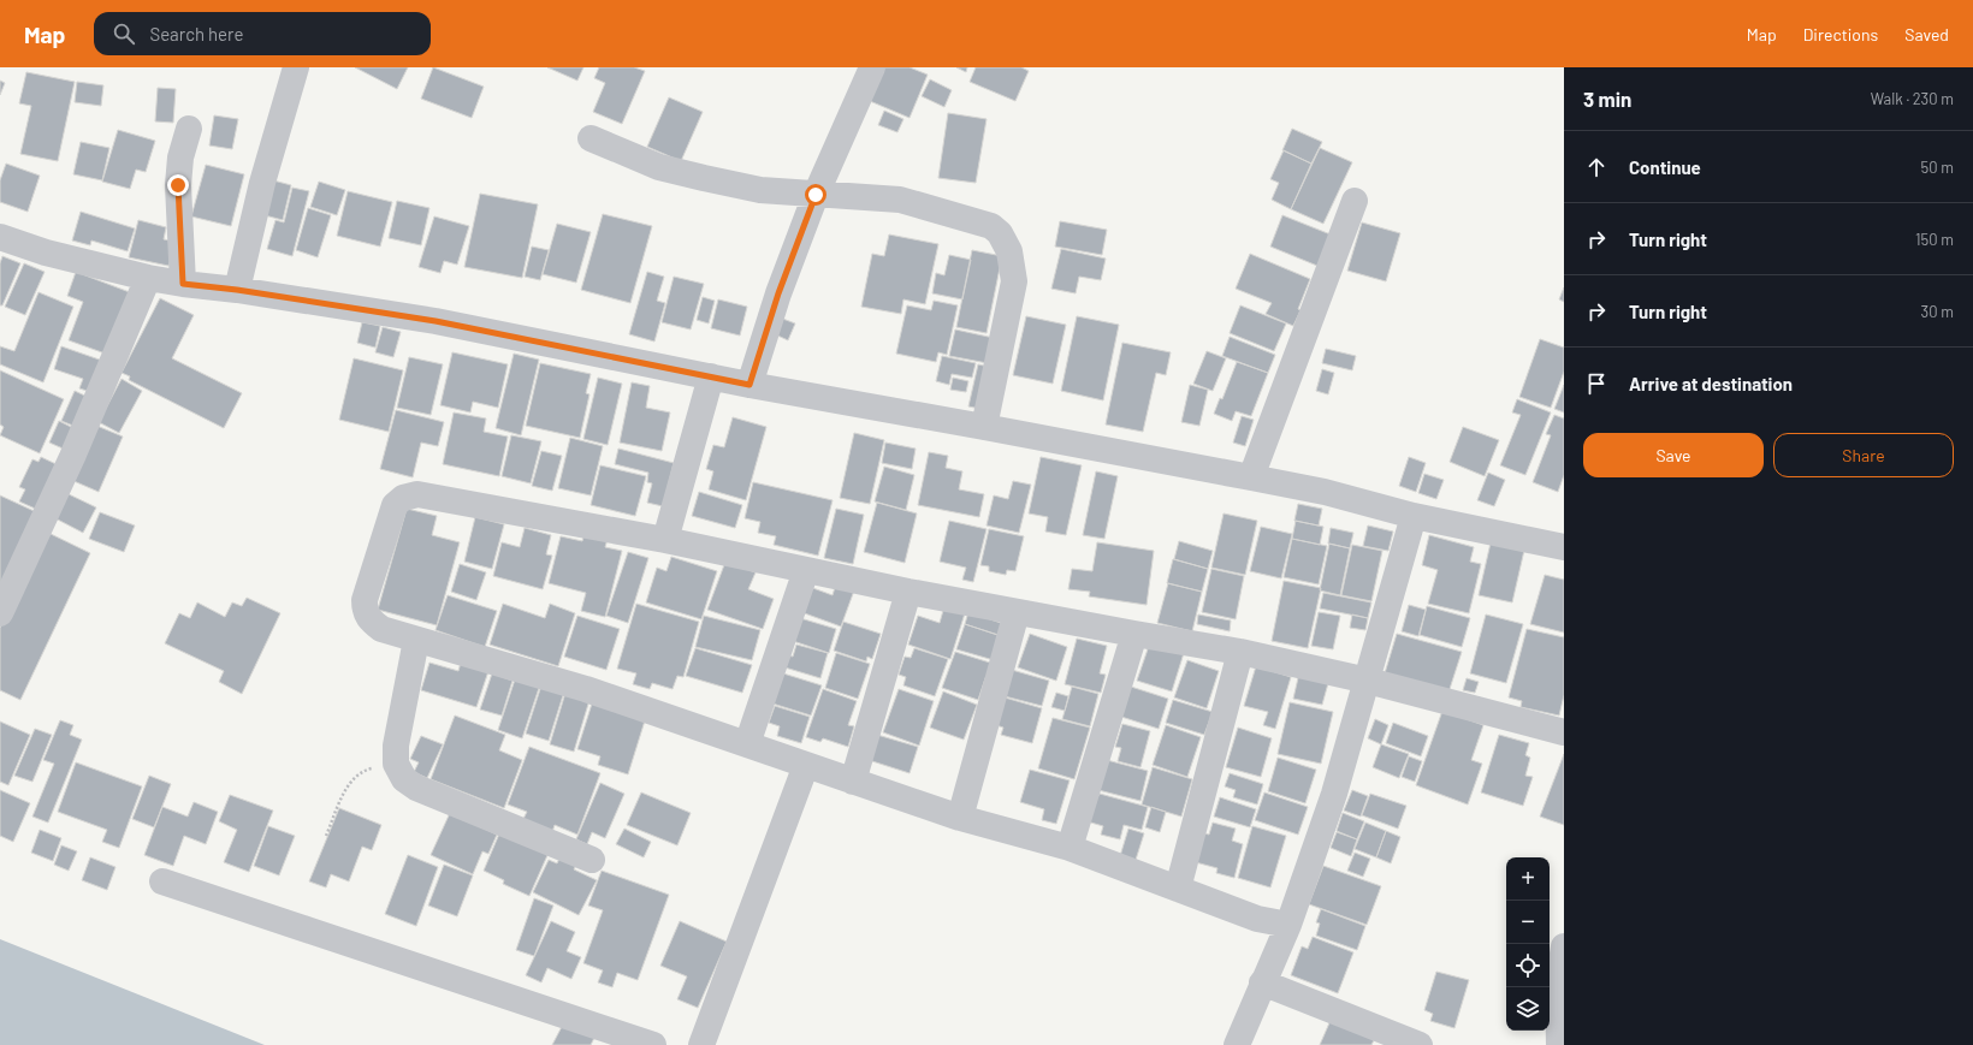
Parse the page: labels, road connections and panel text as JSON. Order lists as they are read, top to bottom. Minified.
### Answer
{"page":{"header":"Map","search":"Search here","nav":["Map","Directions","Saved"],"heading":["3 min","Walk · 230 m"],"list":[["Continue","50 m"],["Turn right","150 m"],["Turn right","30 m"],"Arrive at destination"],"buttons":["Save","Share"],"map_buttons":["+","−"]}}
